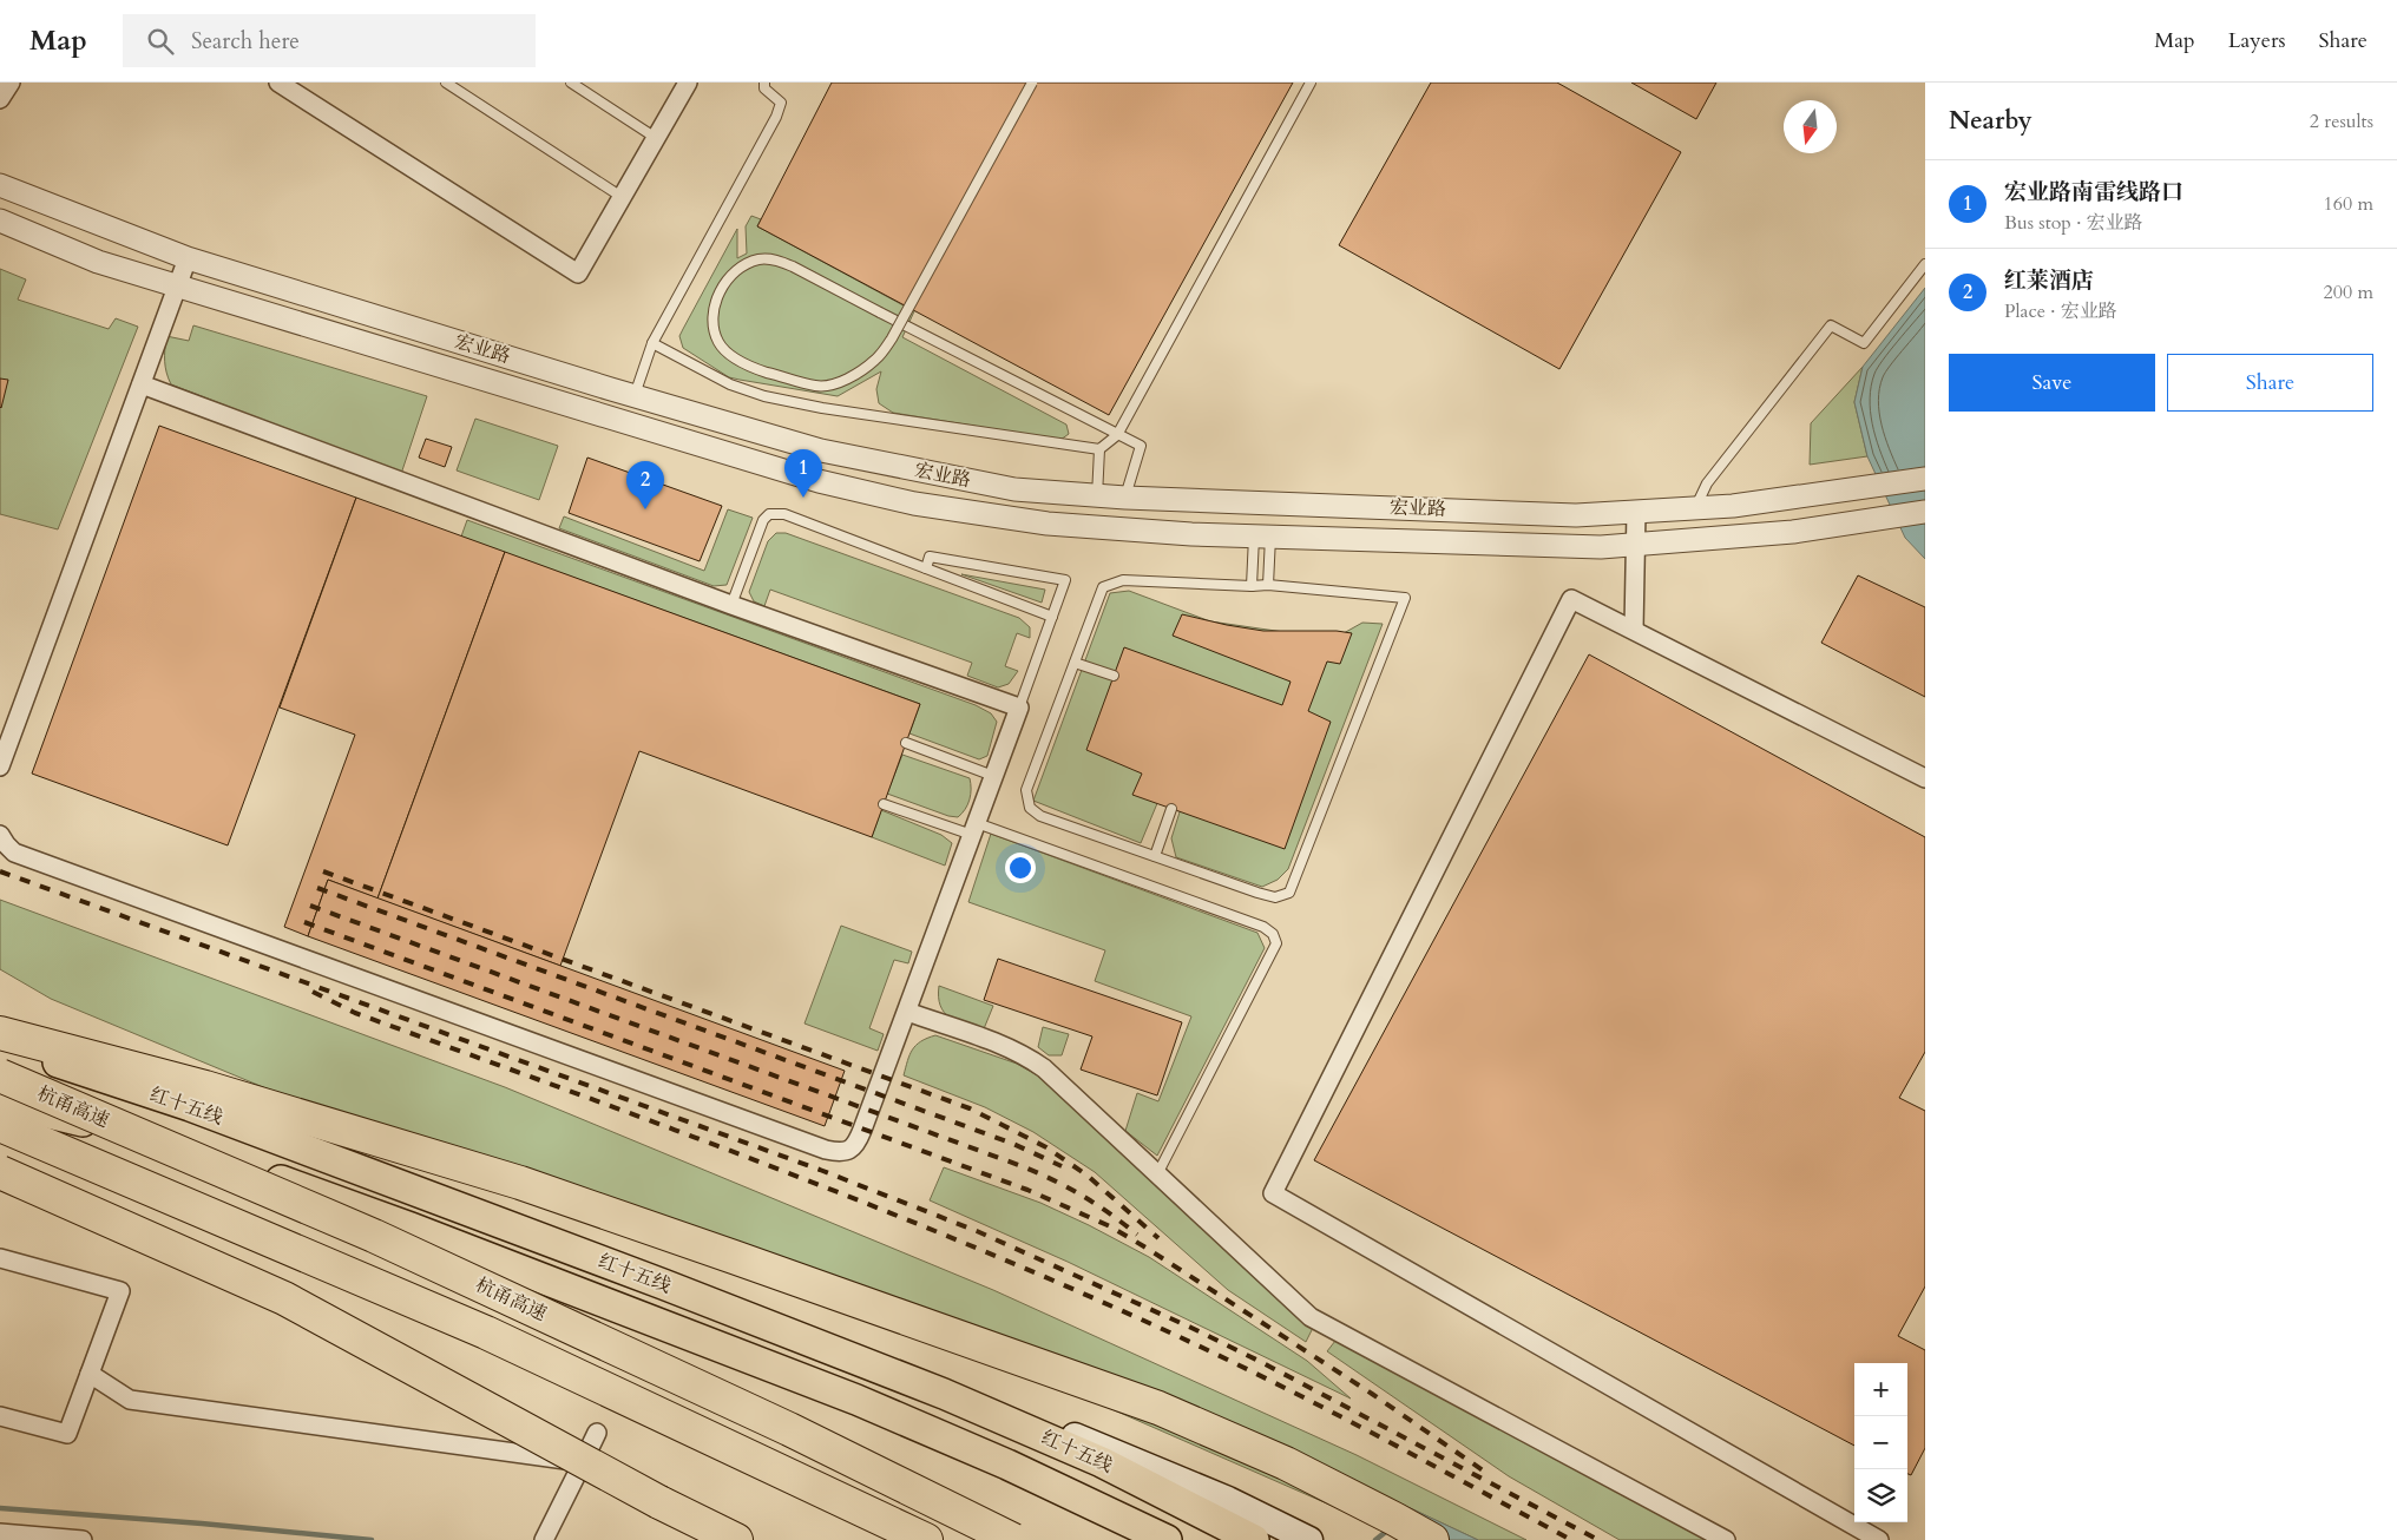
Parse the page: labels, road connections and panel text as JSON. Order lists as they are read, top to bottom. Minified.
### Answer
{"streets":{"highway":["杭甬高速"],"main road":["红十五线"],"street":["宏业路"]},"north":"bottom","page":{"header":"Map","search":"Search here","nav":["Map","Layers","Share"],"heading":["Nearby","2 results"],"list":[{"mark":"1","name":"宏业路南雷线路口","note":"Bus stop · 宏业路","value":"160 m"},{"mark":"2","name":"红莱酒店","note":"Place · 宏业路","value":"200 m"}],"buttons":["Save","Share"],"pins":["1","2"],"map_buttons":["+","−"]}}
